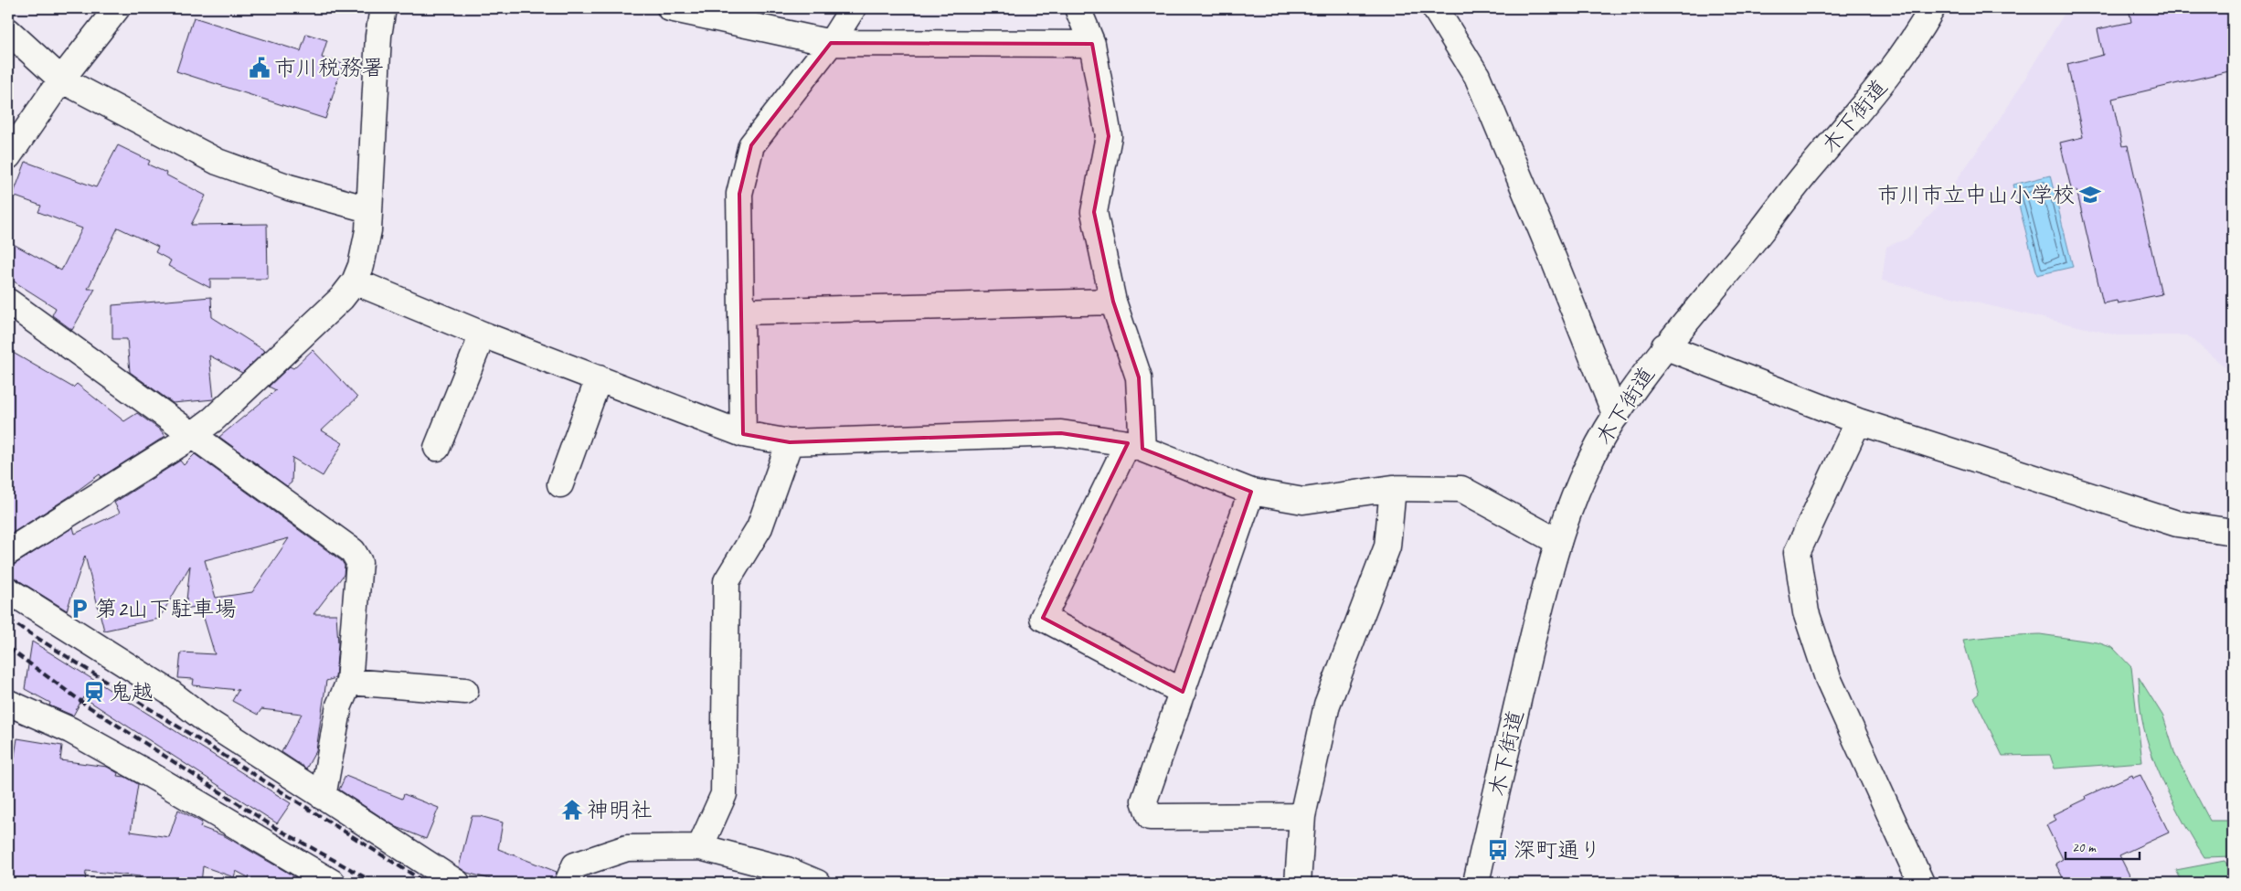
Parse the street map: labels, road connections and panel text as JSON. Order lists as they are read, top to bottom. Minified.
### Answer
{"streets":{"street":["木下街道"]},"places":{"public building":["市川税務署"],"school or university":["市川市立中山小学校"],"parking":["第2山下駐車場"],"station":["鬼越"],"temple":["神明社"],"bus stop":["深町通り"]},"scale_bar":"20 m"}
